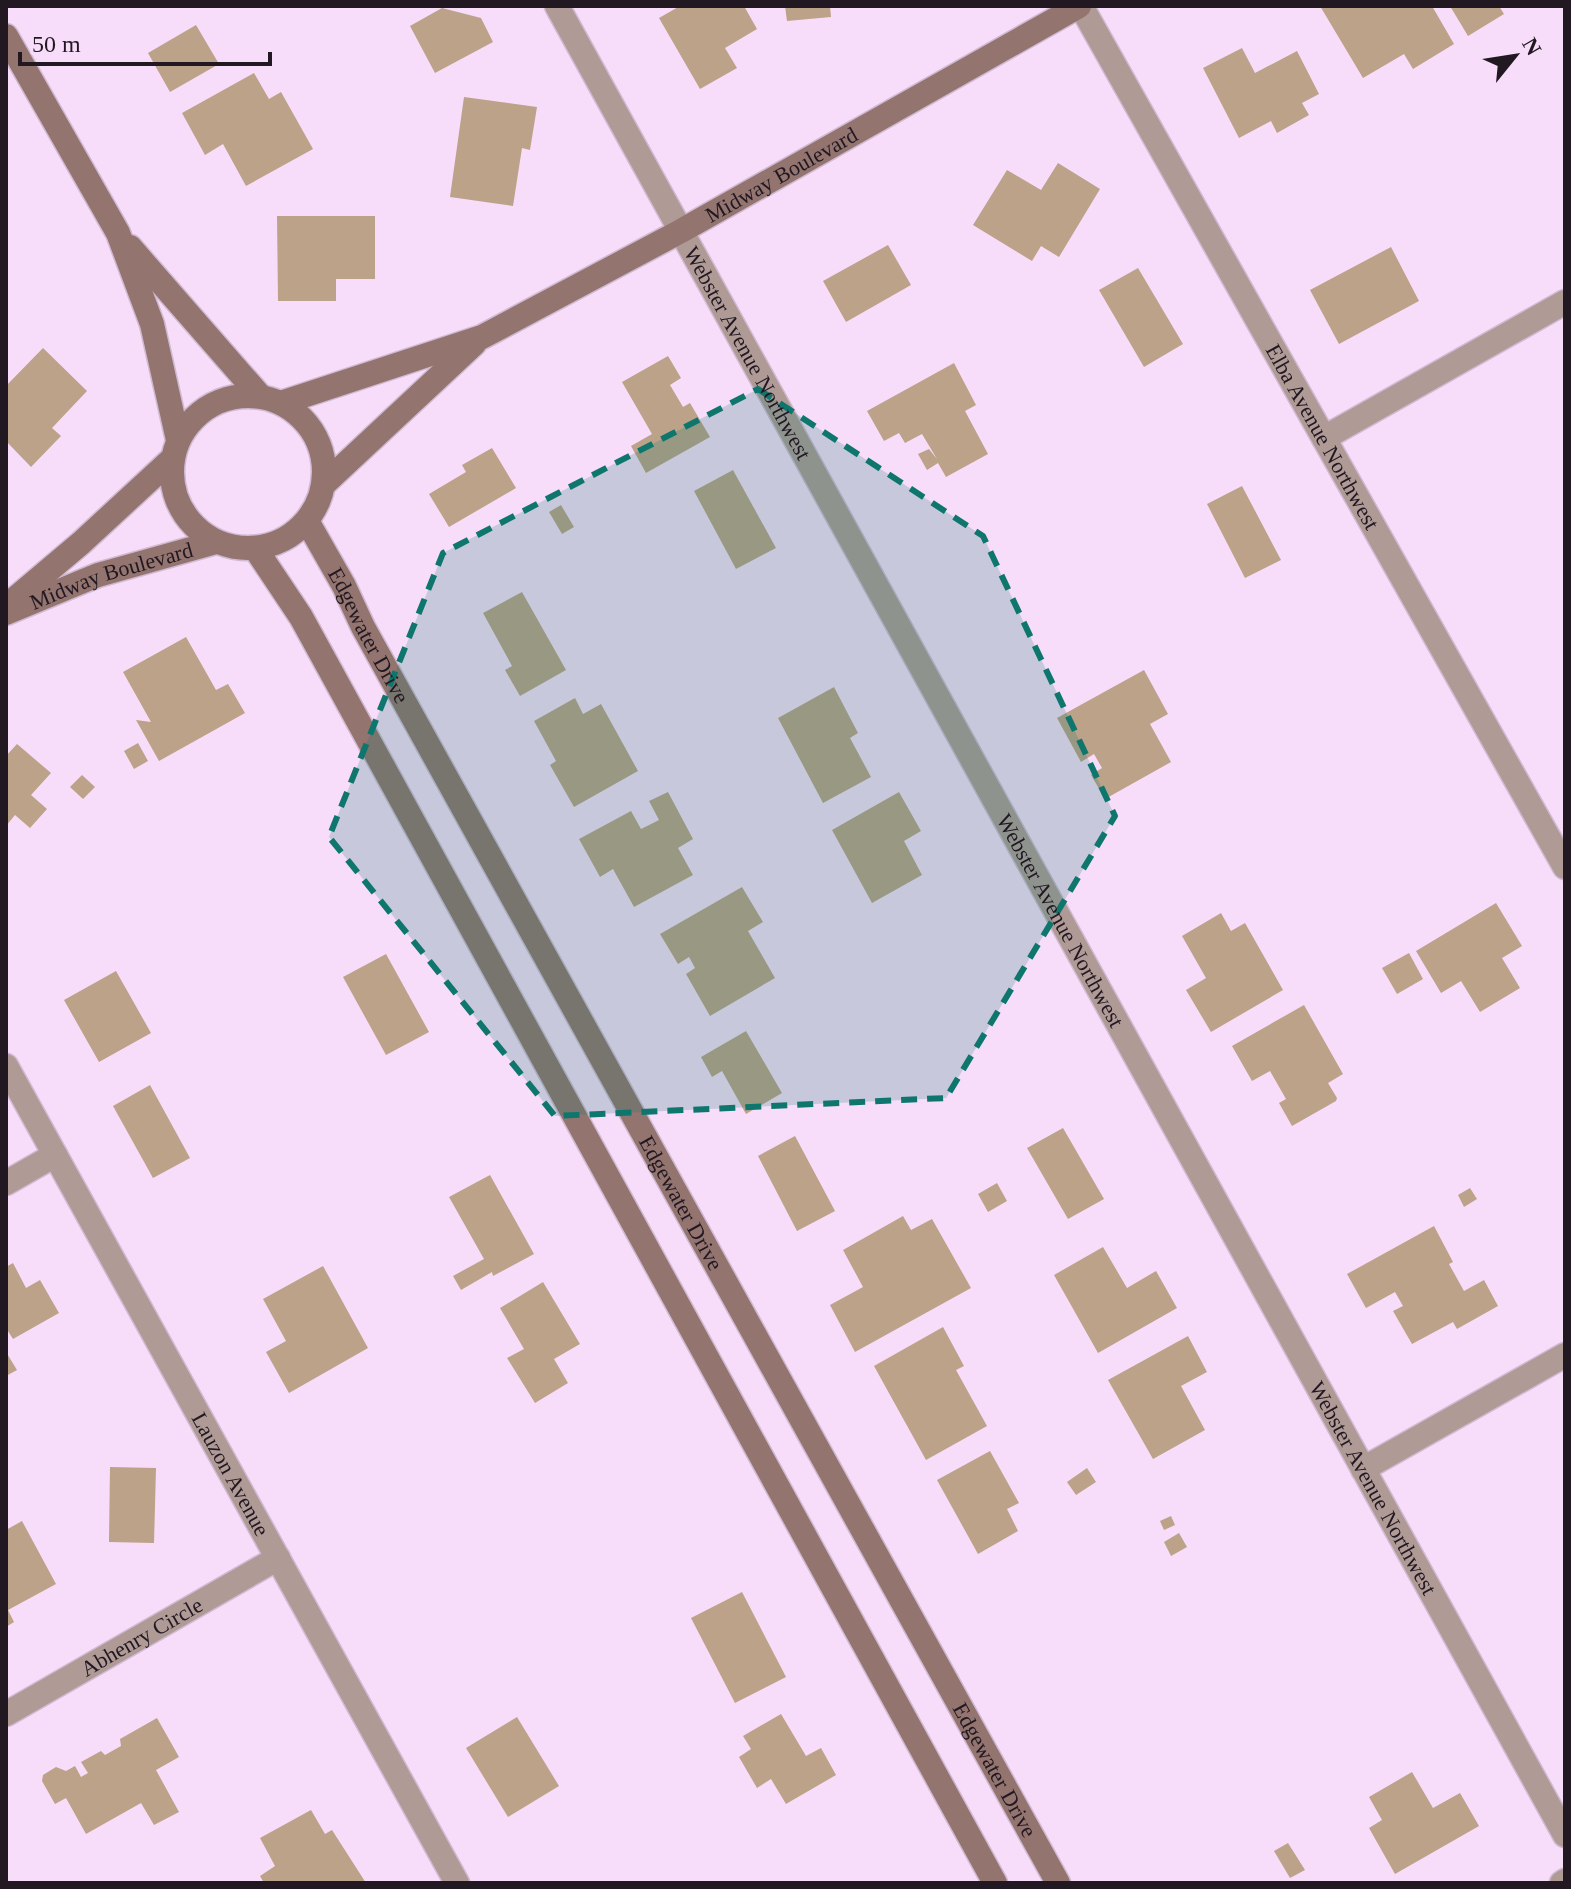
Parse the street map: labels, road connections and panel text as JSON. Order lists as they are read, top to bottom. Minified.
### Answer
{"streets":{"street":["Midway Boulevard","Webster Avenue Northwest","Elba Avenue Northwest","Edgewater Drive","Lauzon Avenue","Abhenry Circle"]},"crossings":[["Midway Boulevard","Webster Avenue Northwest"],["Midway Boulevard","Elba Avenue Northwest"],["Midway Boulevard","Edgewater Drive"],["Lauzon Avenue","Abhenry Circle"]],"scale_bar":"50 m","north":"top right"}
